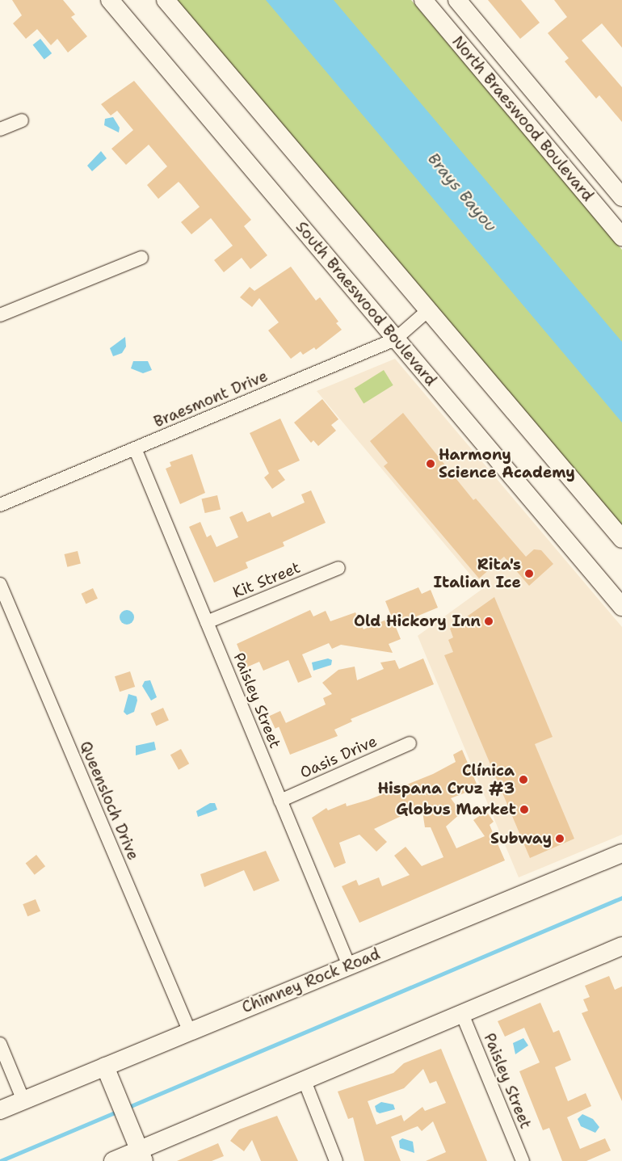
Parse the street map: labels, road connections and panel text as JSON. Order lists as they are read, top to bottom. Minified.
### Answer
{"streets":{"main road":["North Braeswood Boulevard","South Braeswood Boulevard","Chimney Rock Road"],"street":["Braesmont Drive","Kit Street","Paisley Street","Oasis Drive","Queensloch Drive"]},"crossings":[["South Braeswood Boulevard","Braesmont Drive"],["Braesmont Drive","Paisley Street"],["Kit Street","Paisley Street"],["Paisley Street","Oasis Drive"],["Paisley Street","Chimney Rock Road"],["Queensloch Drive","Chimney Rock Road"]],"water":["Brays Bayou"],"places":["Harmony Science Academy","Rita's Italian Ice","Old Hickory Inn","Clínica Hispana Cruz #3","Globus Market","Subway"]}
